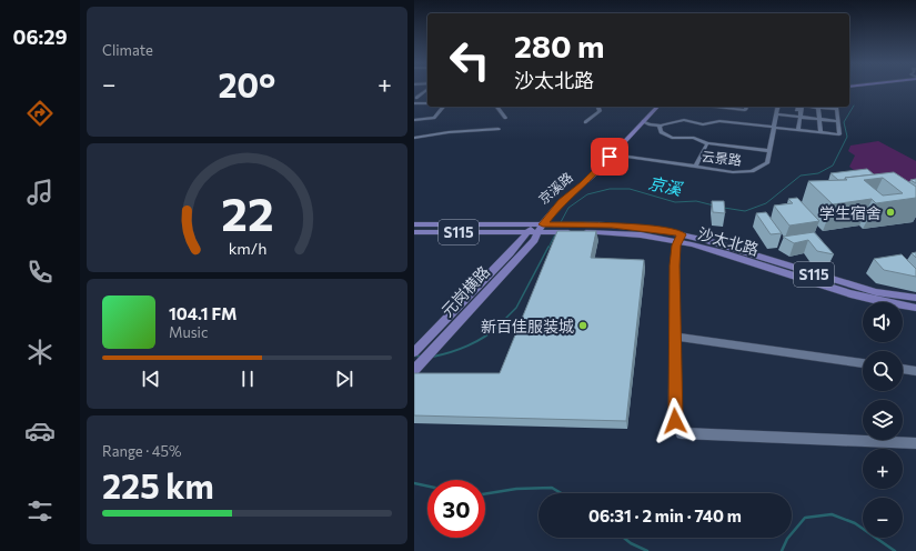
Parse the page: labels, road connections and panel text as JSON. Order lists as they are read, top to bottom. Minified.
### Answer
{"streets":{"main road":["京溪路","S115","沙太北路","元岗横路"],"street":["云景路"]},"crossings":[["云景路","京溪路"],["京溪路","S115"],["京溪路","沙太北路"],["京溪路","元岗横路"],["S115","沙太北路"],["S115","元岗横路"],["沙太北路","元岗横路"]],"water":["京溪"],"places":["学生宿舍","新百佳服装城"],"page":{"tabs":"06:29","tile":["Climate",["Range · 45%","225 km"]],"turn":["280 m","沙太北路"],"heat":["−","20°","+"],"song":["104.1 FM","Music"],"map_buttons":["+","−"],"limit":"30","trip":"06:31 · 2 min · 740 m","gauge":["22","km/h"]}}
